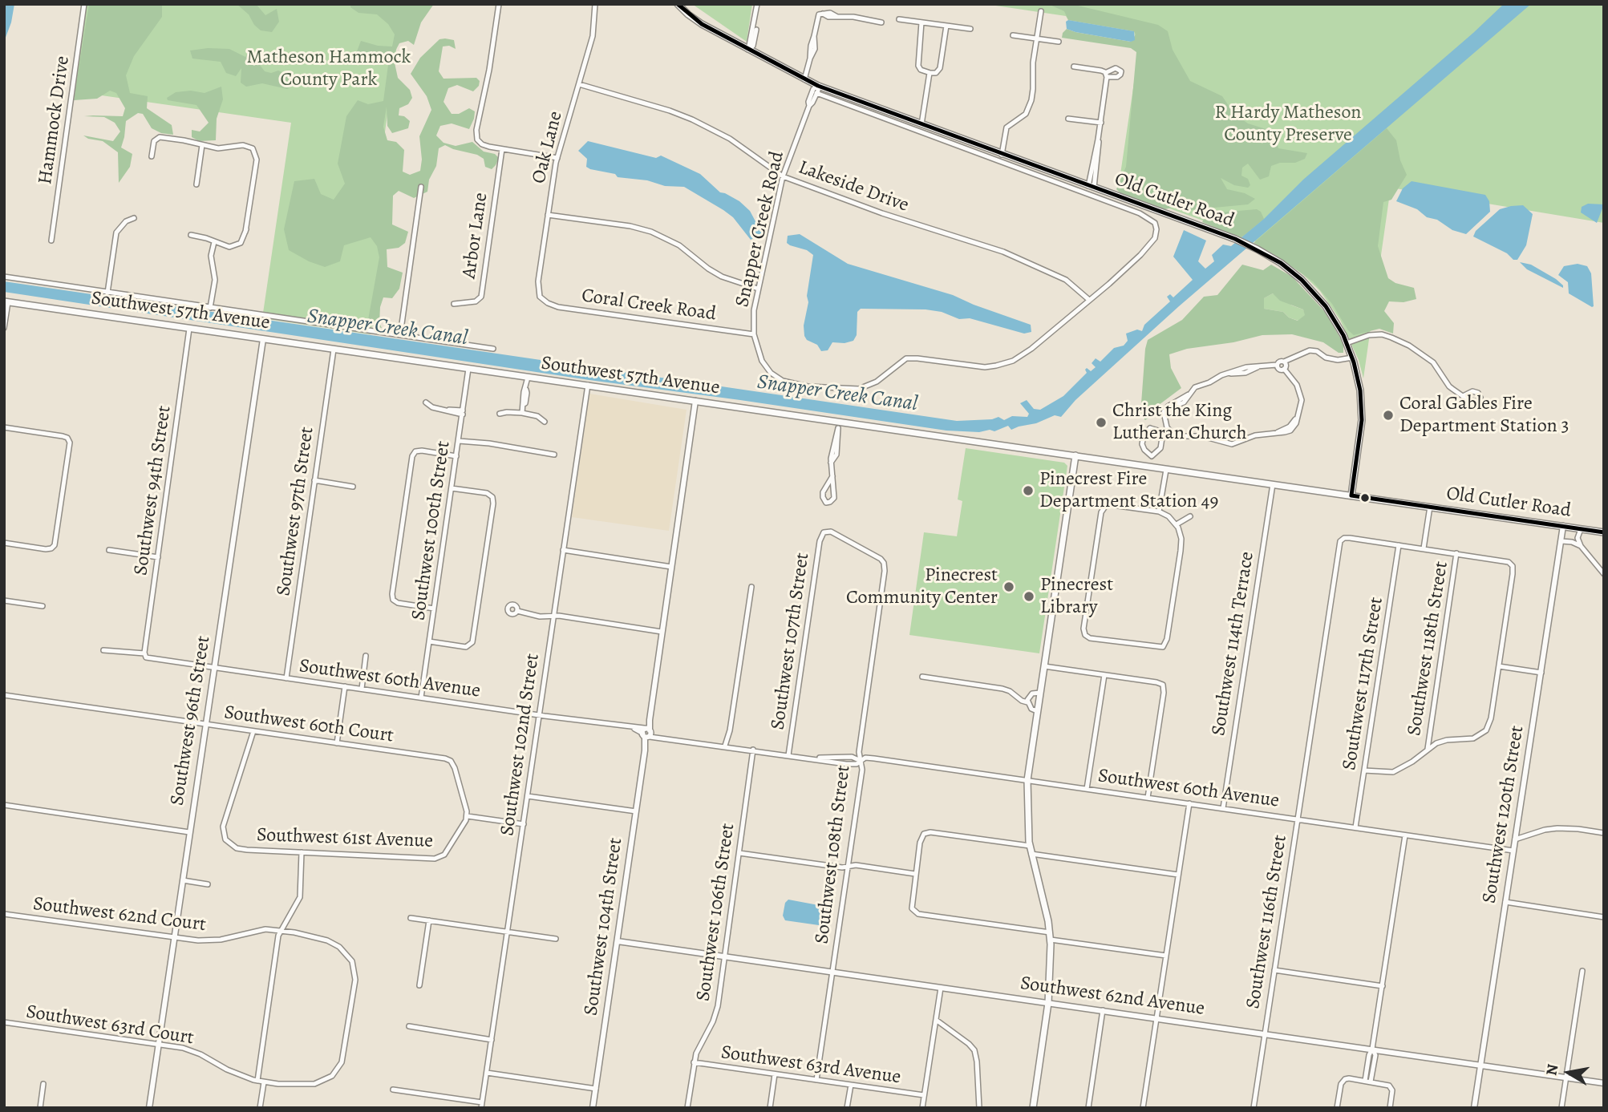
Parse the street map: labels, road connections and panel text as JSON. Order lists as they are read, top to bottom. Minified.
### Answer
{"streets":{"main road":["Old Cutler Road","Southwest 57th Avenue"],"street":["Hammock Drive","Oak Lane","Lakeside Drive","Snapper Creek Road","Arbor Lane","Coral Creek Road","Southwest 94th Street","Southwest 97th Street","Southwest 100th Street","Southwest 107th Street","Southwest 114th Terrace","Southwest 118th Street","Southwest 60th Avenue","Southwest 117th Street","Southwest 96th Street","Southwest 60th Court","Southwest 102nd Street","Southwest 120th Street","Southwest 61st Avenue","Southwest 108th Street","Southwest 106th Street","Southwest 62nd Court","Southwest 116th Street","Southwest 104th Street","Southwest 62nd Avenue","Southwest 63rd Court","Southwest 63rd Avenue"]},"crossings":[["Oak Lane","Lakeside Drive"],["Oak Lane","Coral Creek Road"],["Lakeside Drive","Snapper Creek Road"],["Old Cutler Road","Snapper Creek Road"],["Old Cutler Road","Southwest 57th Avenue"],["Old Cutler Road","Southwest 120th Street"],["Snapper Creek Road","Coral Creek Road"],["Southwest 57th Avenue","Southwest 94th Street"],["Southwest 57th Avenue","Southwest 97th Street"],["Southwest 57th Avenue","Southwest 100th Street"],["Southwest 57th Avenue","Southwest 114th Terrace"],["Southwest 57th Avenue","Southwest 96th Street"],["Southwest 57th Avenue","Southwest 102nd Street"],["Southwest 57th Avenue","Southwest 104th Street"],["Southwest 94th Street","Southwest 60th Avenue"],["Southwest 97th Street","Southwest 60th Avenue"],["Southwest 100th Street","Southwest 60th Avenue"],["Southwest 107th Street","Southwest 60th Avenue"],["Southwest 107th Street","Southwest 108th Street"],["Southwest 114th Terrace","Southwest 60th Avenue"],["Southwest 60th Avenue","Southwest 117th Street"],["Southwest 60th Avenue","Southwest 96th Street"],["Southwest 60th Avenue","Southwest 102nd Street"],["Southwest 60th Avenue","Southwest 120th Street"],["Southwest 60th Avenue","Southwest 108th Street"],["Southwest 60th Avenue","Southwest 106th Street"],["Southwest 60th Avenue","Southwest 116th Street"],["Southwest 60th Avenue","Southwest 104th Street"],["Southwest 117th Street","Southwest 116th Street"],["Southwest 96th Street","Southwest 60th Court"],["Southwest 96th Street","Southwest 62nd Court"],["Southwest 96th Street","Southwest 63rd Court"],["Southwest 60th Court","Southwest 61st Avenue"],["Southwest 120th Street","Southwest 62nd Avenue"],["Southwest 108th Street","Southwest 62nd Avenue"],["Southwest 108th Street","Southwest 63rd Avenue"],["Southwest 106th Street","Southwest 62nd Avenue"],["Southwest 106th Street","Southwest 63rd Avenue"],["Southwest 62nd Court","Southwest 63rd Court"],["Southwest 116th Street","Southwest 62nd Avenue"],["Southwest 104th Street","Southwest 62nd Avenue"]],"water":["Snapper Creek Canal"],"parks":["Matheson Hammock County Park","R Hardy Matheson County Preserve"],"places":["Coral Gables Fire Department Station 3","Christ the King Lutheran Church","Pinecrest Fire Department Station 49","Pinecrest Community Center","Pinecrest Library"],"north":"left"}
